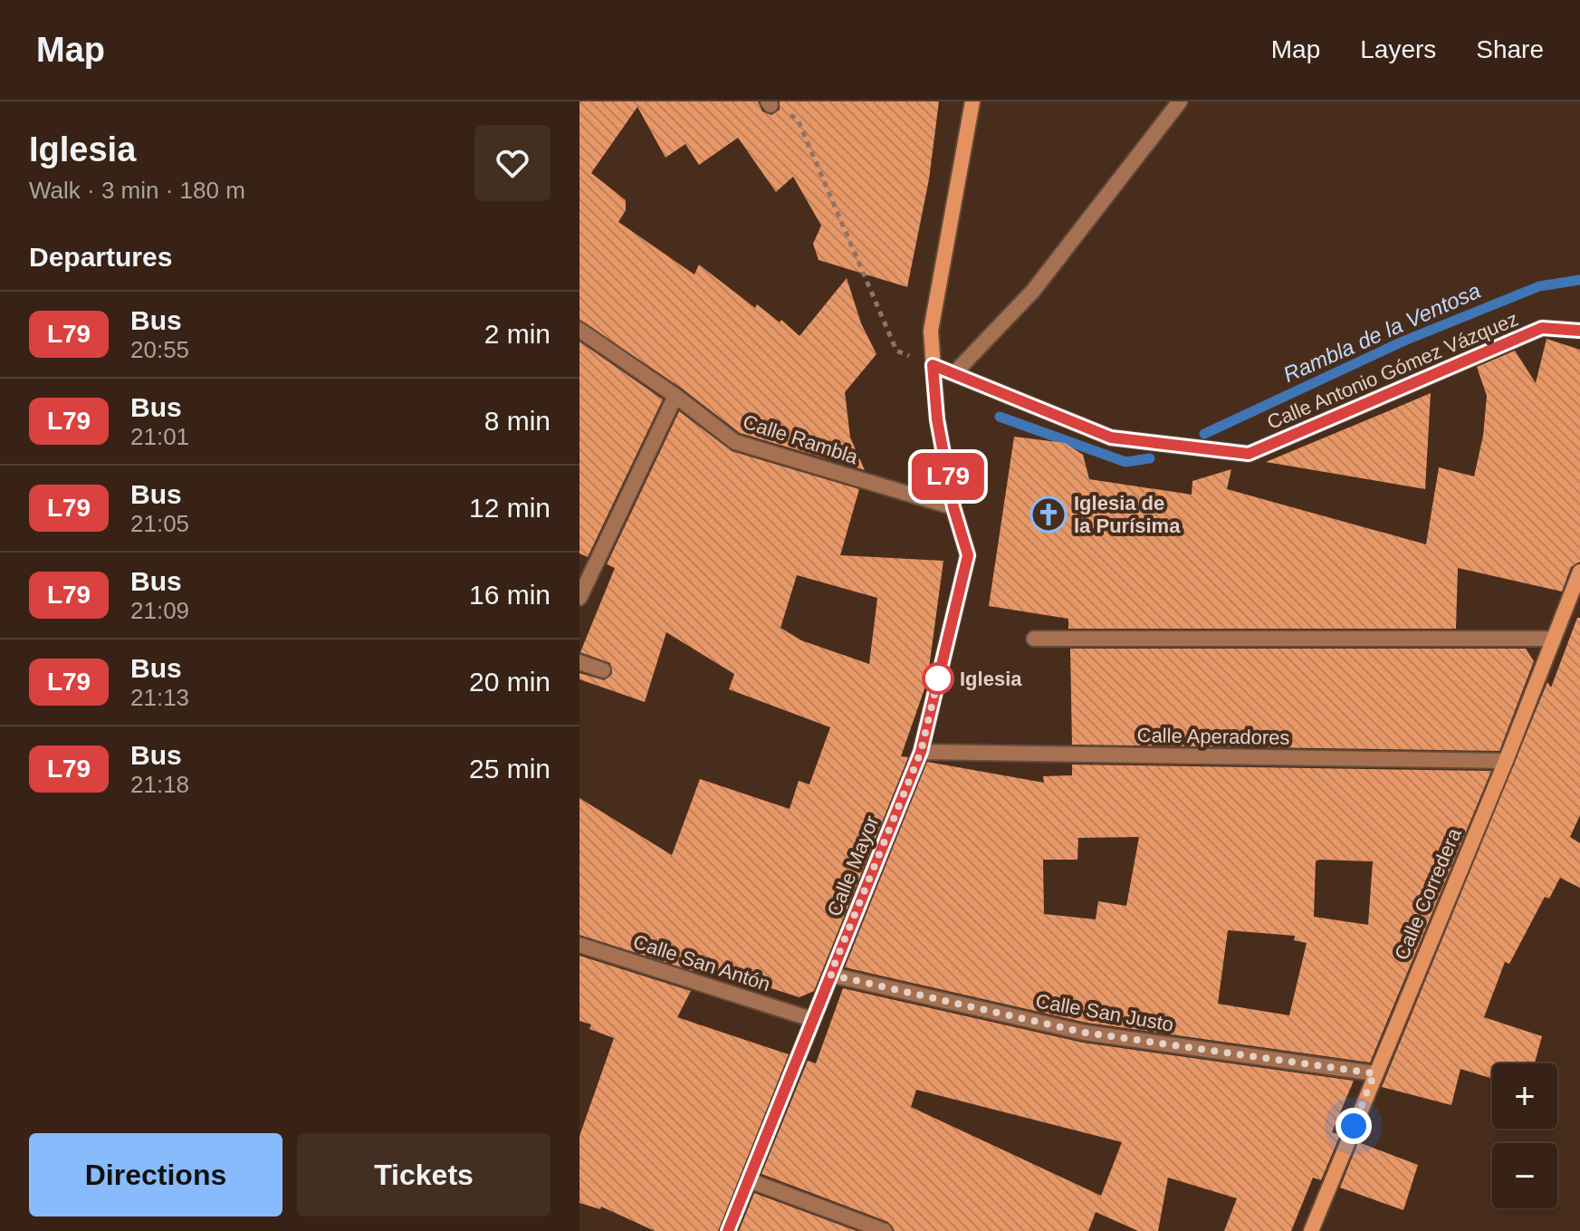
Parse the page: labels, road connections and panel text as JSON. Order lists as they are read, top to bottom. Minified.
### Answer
{"streets":{"street":["Calle Antonio Gómez Vázquez","Calle Rambla","Calle Aperadores","Calle Mayor","Calle Corredera","Calle San Antón","Calle San Justo"]},"crossings":[["Calle Antonio Gómez Vázquez","Calle Mayor"],["Calle Rambla","Calle Mayor"],["Calle Aperadores","Calle Mayor"],["Calle Aperadores","Calle Corredera"],["Calle Mayor","Calle San Antón"],["Calle Mayor","Calle San Justo"],["Calle Corredera","Calle San Justo"]],"water":["Rambla de la Ventosa"],"places":{"church":["Iglesia de la Purísima"],"other":["Iglesia"]},"lines":["bus line L79"],"page":{"header":"Map","nav":["Map","Layers","Share"],"heading":[["Iglesia","Walk · 3 min · 180 m"],"Departures"],"on_map":"L79","list":[{"mark":"L79","name":"Bus","note":"20:55","value":"2 min"},{"mark":"L79","name":"Bus","note":"21:01","value":"8 min"},{"mark":"L79","name":"Bus","note":"21:05","value":"12 min"},{"mark":"L79","name":"Bus","note":"21:09","value":"16 min"},{"mark":"L79","name":"Bus","note":"21:13","value":"20 min"},{"mark":"L79","name":"Bus","note":"21:18","value":"25 min"}],"map_buttons":["+","−"],"buttons":["Directions","Tickets"]}}
